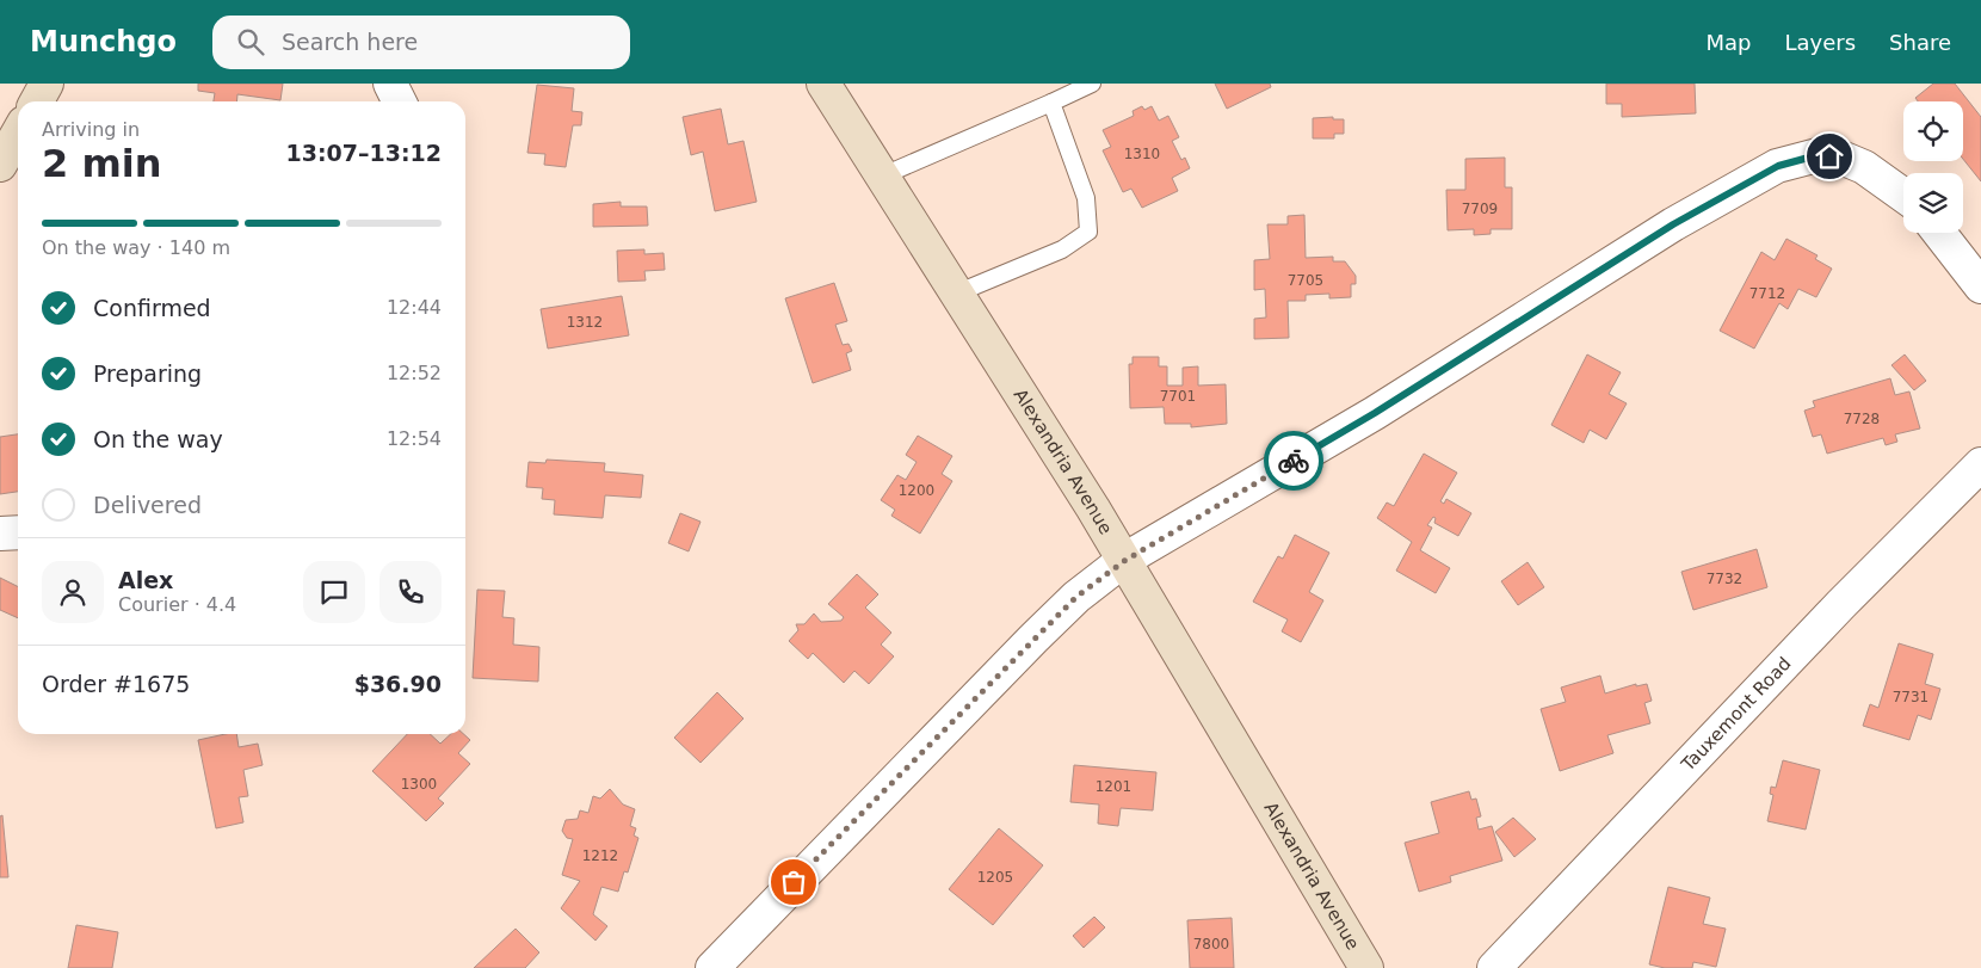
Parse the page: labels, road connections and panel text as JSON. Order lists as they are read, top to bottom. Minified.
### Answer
{"streets":{"street":["Alexandria Avenue","Tauxemont Road"]},"house_numbers":["1310","7709","7705","7712","1312","7701","7728","1200","7732","7731","1300","1201","1212","1205","7800"],"page":{"header":"Munchgo","search":"Search here","nav":["Map","Layers","Share"],"heading":["2 min","Arriving in","13:07–13:12"],"panel":["Alex","Courier · 4.4","Order #1675","$36.90"],"bar":"On the way · 140 m","list":[["Confirmed","12:44"],["Preparing","12:52"],["On the way","12:54"],"Delivered"]}}
